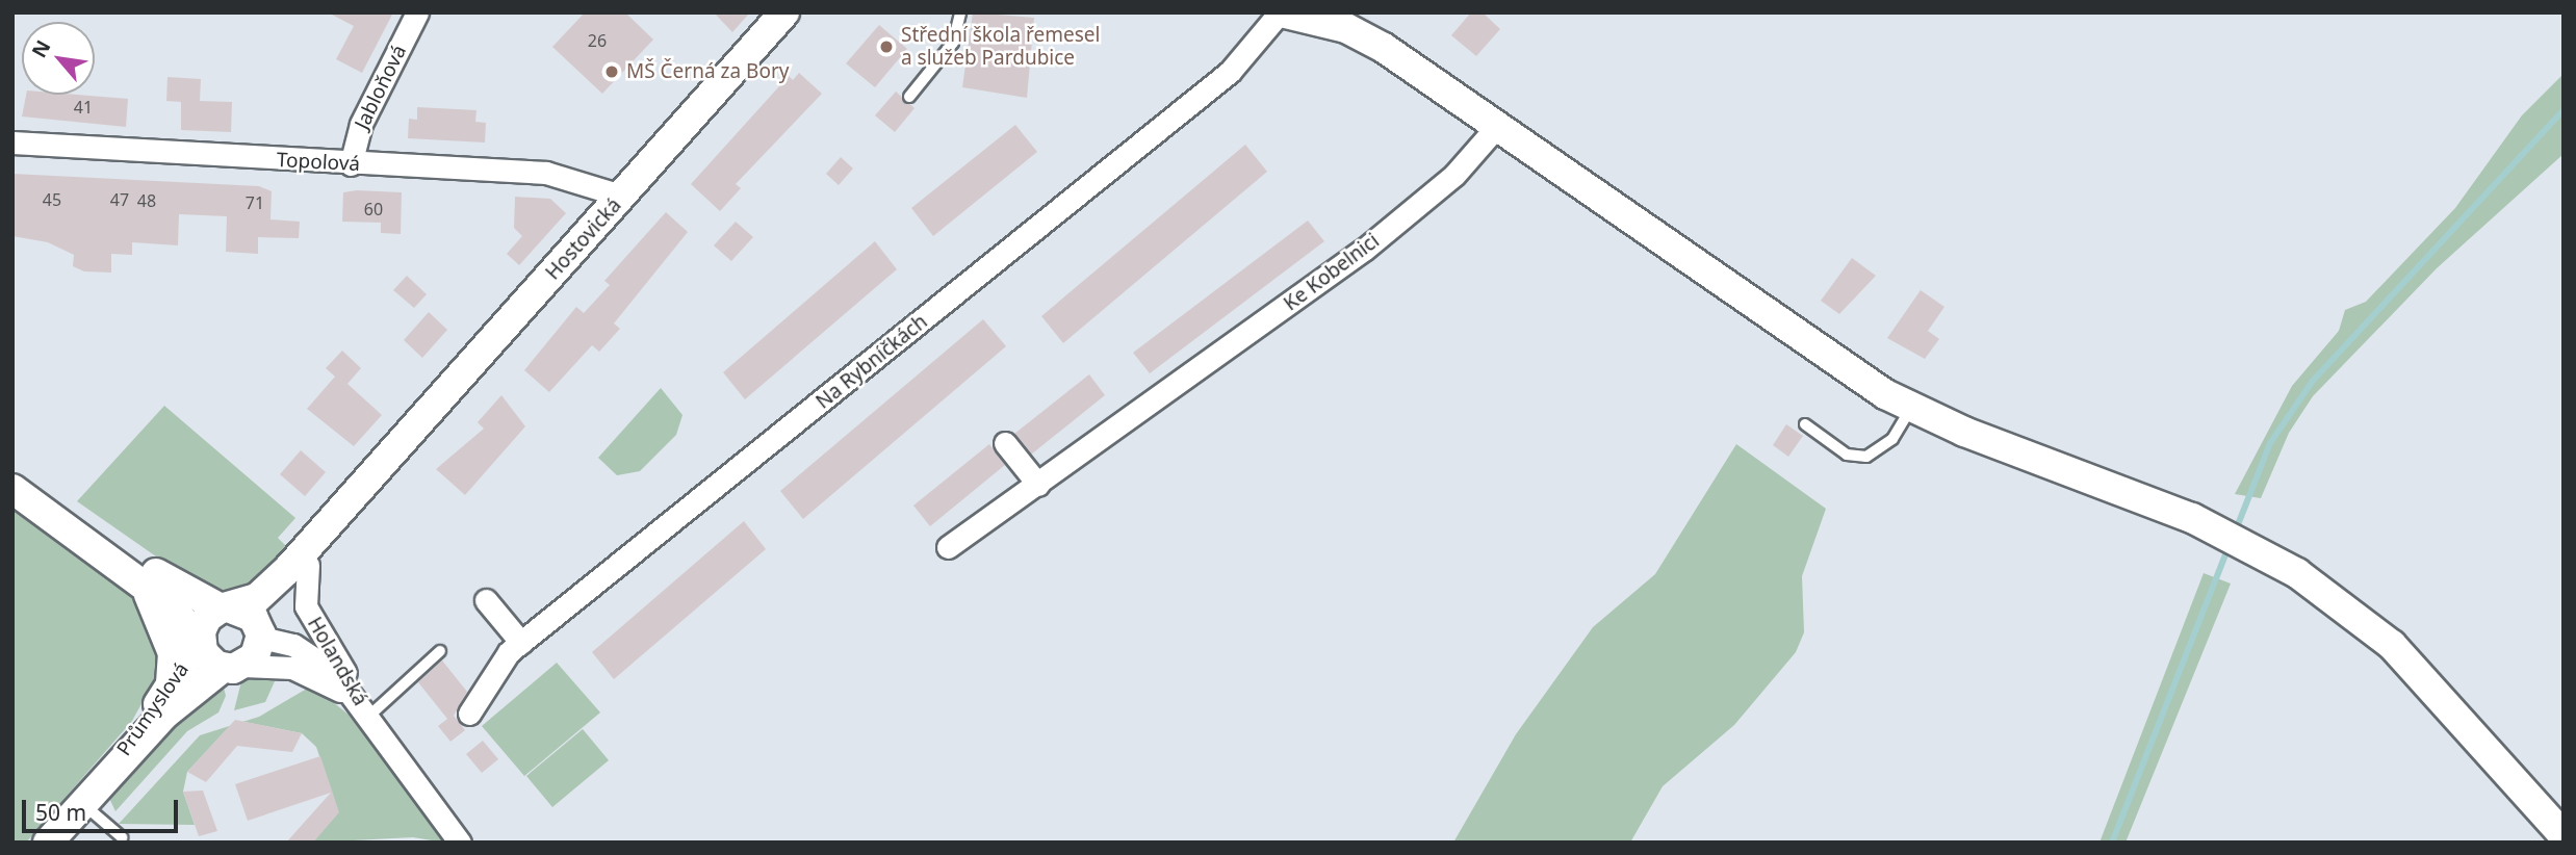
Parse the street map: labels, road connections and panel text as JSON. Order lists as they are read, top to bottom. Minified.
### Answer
{"streets":{"street":["Jabloňová","Topolová","Hostovická","Ke Kobelnici","Na Rybníčkách","Holandská","Průmyslová"]},"crossings":[["Jabloňová","Topolová"],["Topolová","Hostovická"],["Hostovická","Holandská"],["Hostovická","Průmyslová"],["Holandská","Průmyslová"]],"places":["Střední škola řemesel a služeb Pardubice","MŠ Černá za Bory"],"house_numbers":["26","41","45","47","48","71","60"],"scale_bar":"50 m","north":"top left"}
